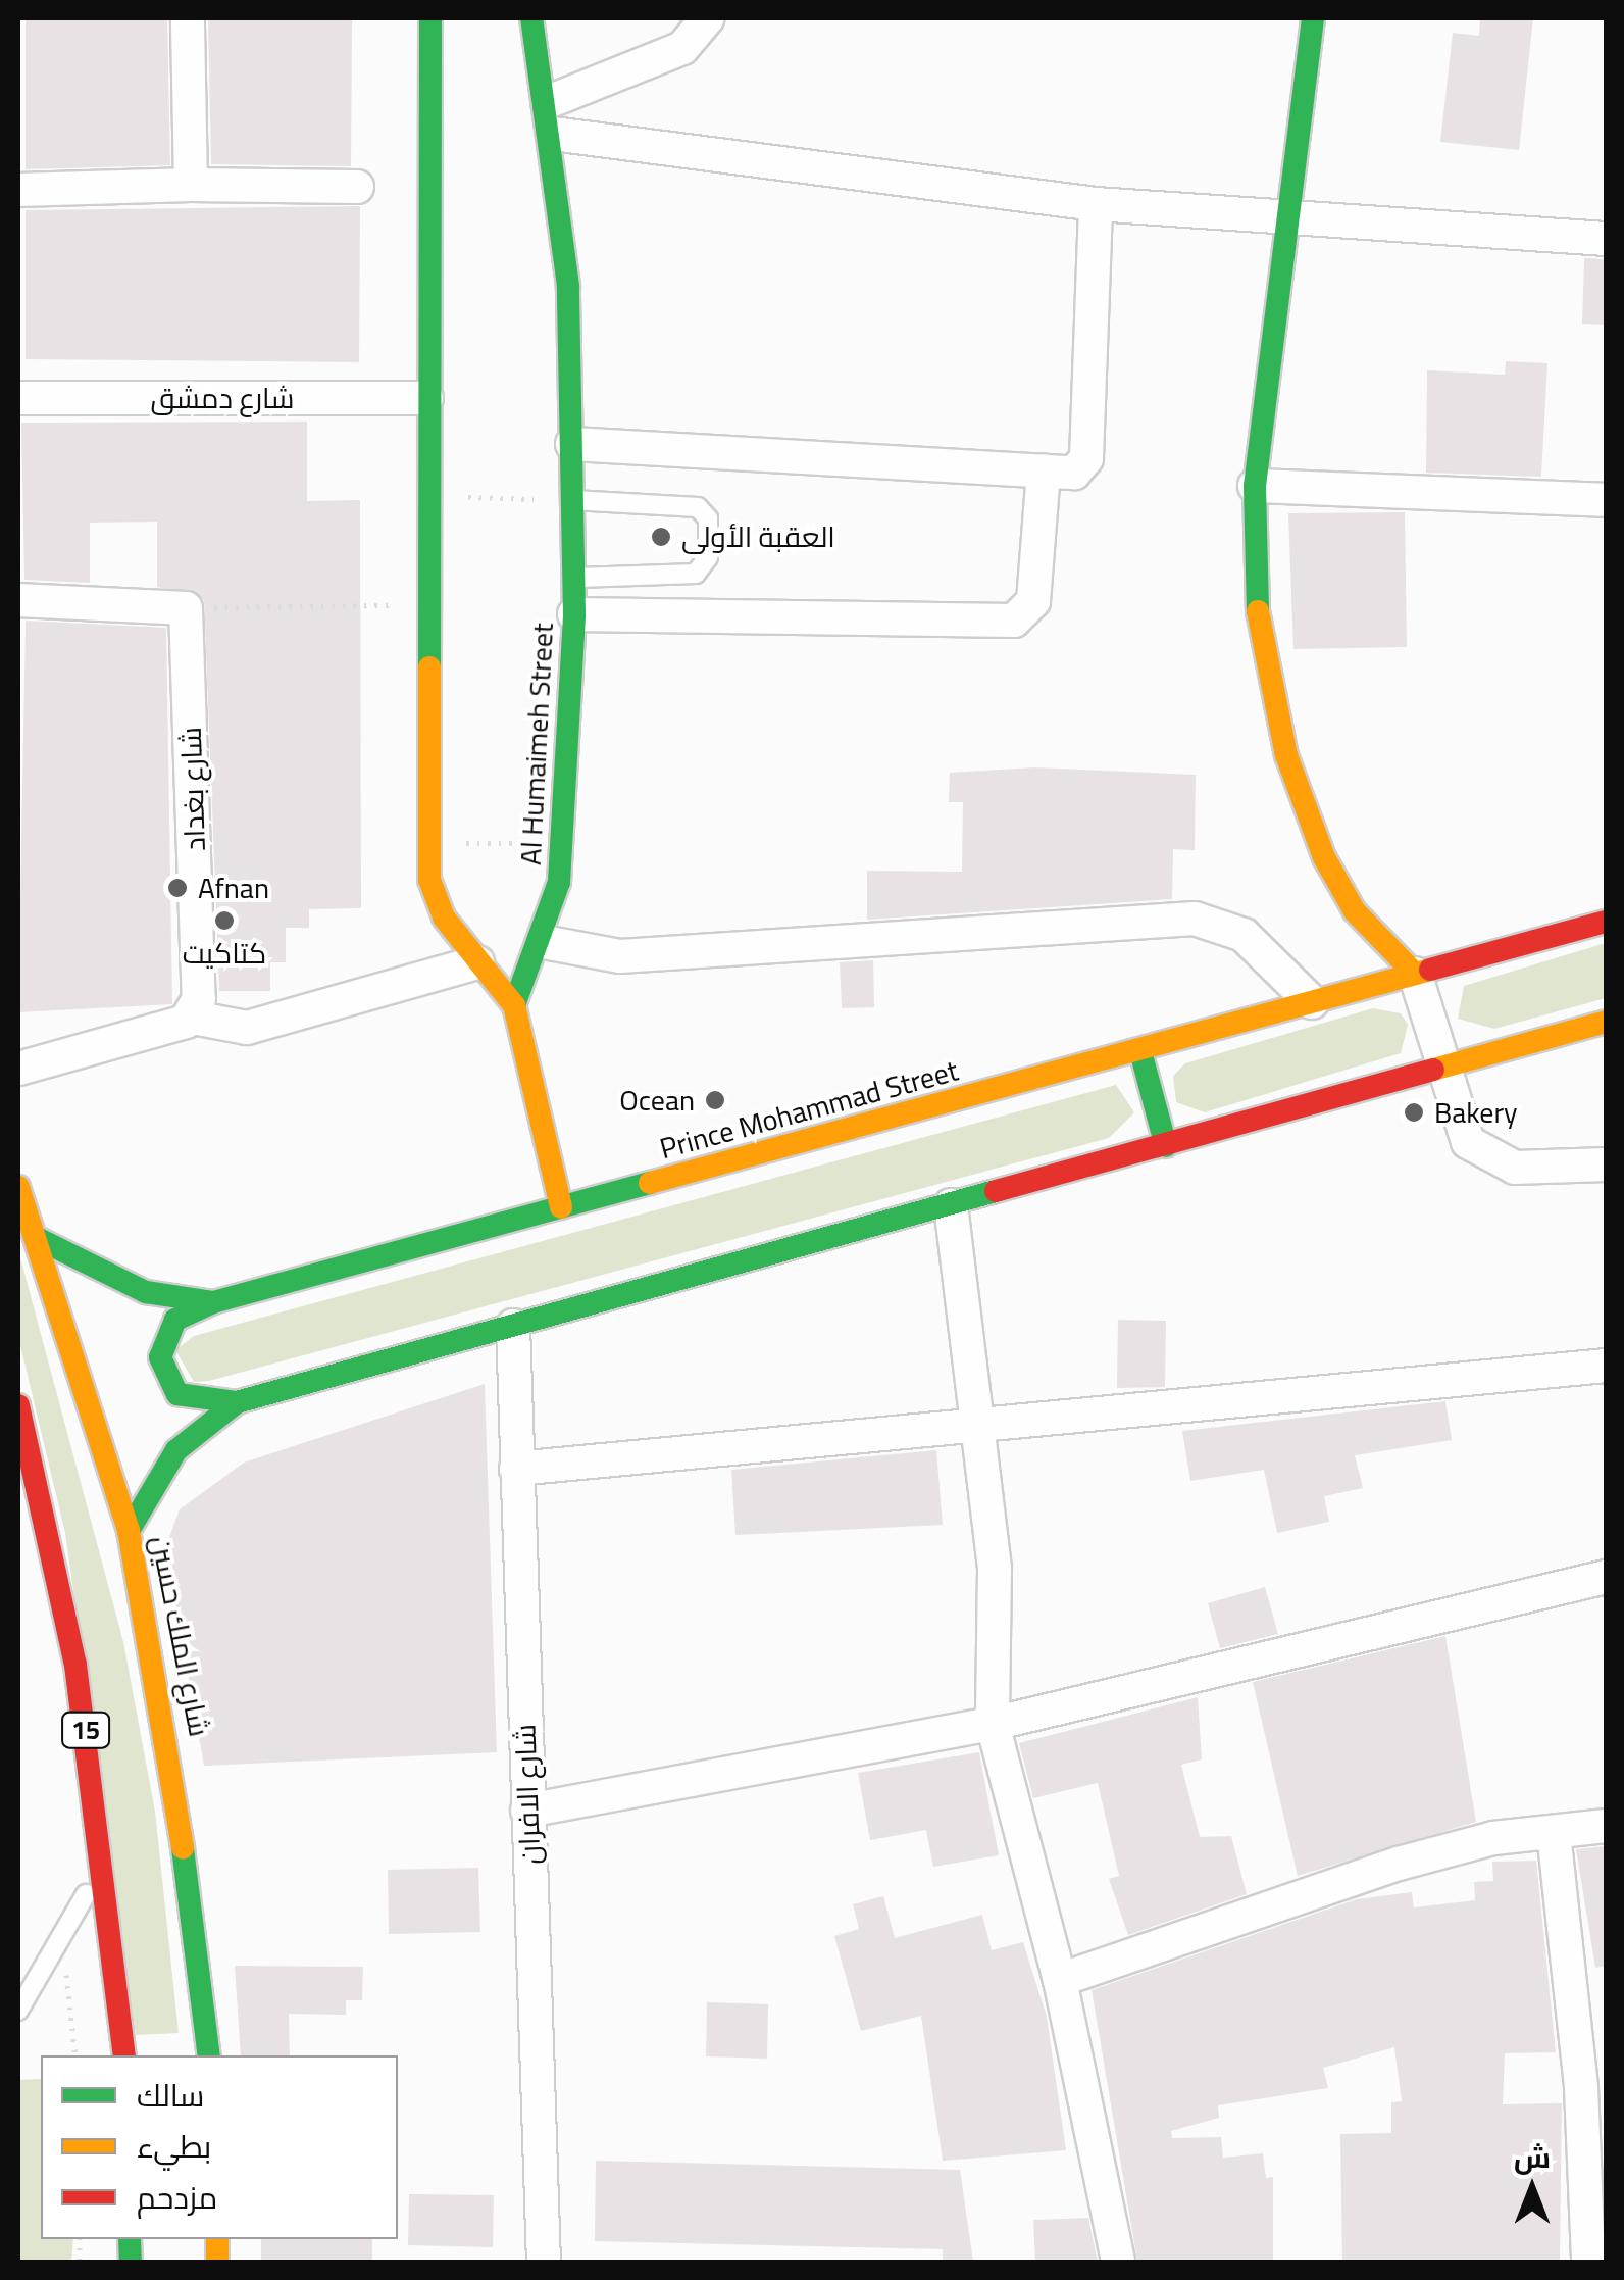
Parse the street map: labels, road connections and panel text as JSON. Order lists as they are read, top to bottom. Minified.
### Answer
{"streets":{"main road":["Al Humaimeh Street","Prince Mohammad Street","شارع الملك حسين","15"],"street":["شارع دمشق","شارع بغداد","شارع الافران"]},"crossings":[["Prince Mohammad Street","شارع الملك حسين"]],"places":["العقبة الأولى","Afnan","كتاكيت","Ocean","Bakery"],"legend":["سالك","بطيء","مزدحم"],"north":"top"}
